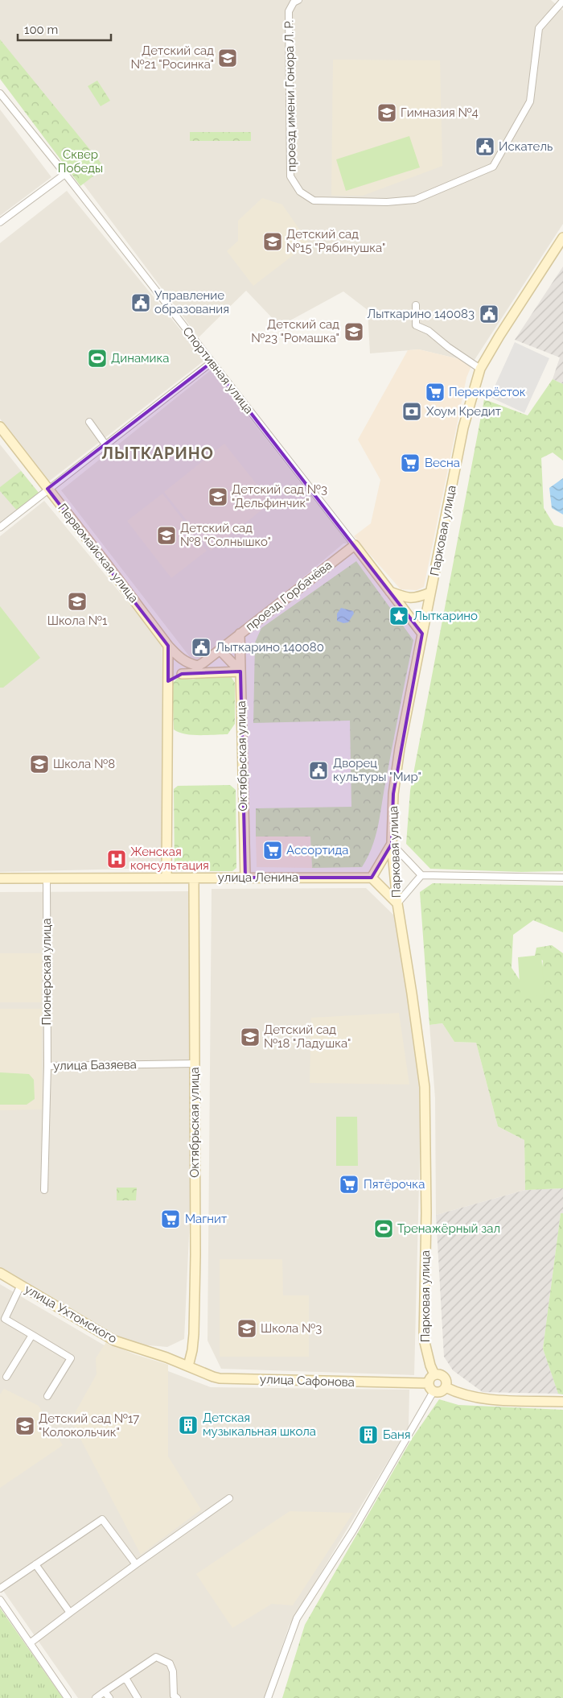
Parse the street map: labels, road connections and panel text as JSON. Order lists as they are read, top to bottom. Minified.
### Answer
{"streets":{"street":["проезд имени Гонора Л. Р.","Спортивная улица","Парковая улица","Первомайская улица","проезд Горбачёва","Октябрьская улица","улица Ленина","Пионерская улица","улица Базяева","улица Ухтомского","улица Сафонова"]},"crossings":[["Спортивная улица","Парковая улица"],["Спортивная улица","проезд Горбачёва"],["Парковая улица","улица Сафонова"],["Первомайская улица","проезд Горбачёва"],["проезд Горбачёва","Октябрьская улица"],["Октябрьская улица","улица Ленина"],["Октябрьская улица","улица Базяева"],["Октябрьская улица","улица Ухтомского"],["Октябрьская улица","улица Сафонова"],["улица Ленина","Пионерская улица"],["Пионерская улица","улица Базяева"],["улица Ухтомского","улица Сафонова"]],"districts":["ЛЫТКАРИНО"],"parks":["Сквер Победы"],"places":{"school or university":["Детский сад №21 \"Росинка\"","Гимназия №4","Детский сад №15 \"Рябинушка\"","Детский сад №23 \"Ромашка\"","Детский сад №3 \"Дельфинчик\"","Детский сад №8 \"Солнышко\"","Школа №1","Школа №8","Детский сад №18 \"Ладушка\"","Школа №3","Детский сад №17 \"Колокольчик\""],"public building":["Искатель","Управление образования","Лыткарино 140083","Лыткарино 140080","Дворец культуры \"Мир\""],"sports":["Динамика","Тренажёрный зал"],"supermarket":["Перекрёсток","Весна","Ассортида","Пятёрочка","Магнит"],"bank":["Хоум Кредит"],"place":["Лыткарино"],"hospital":["Женская консультация"],"building":["Детская музыкальная школа","Баня"]},"scale_bar":"100 m"}
